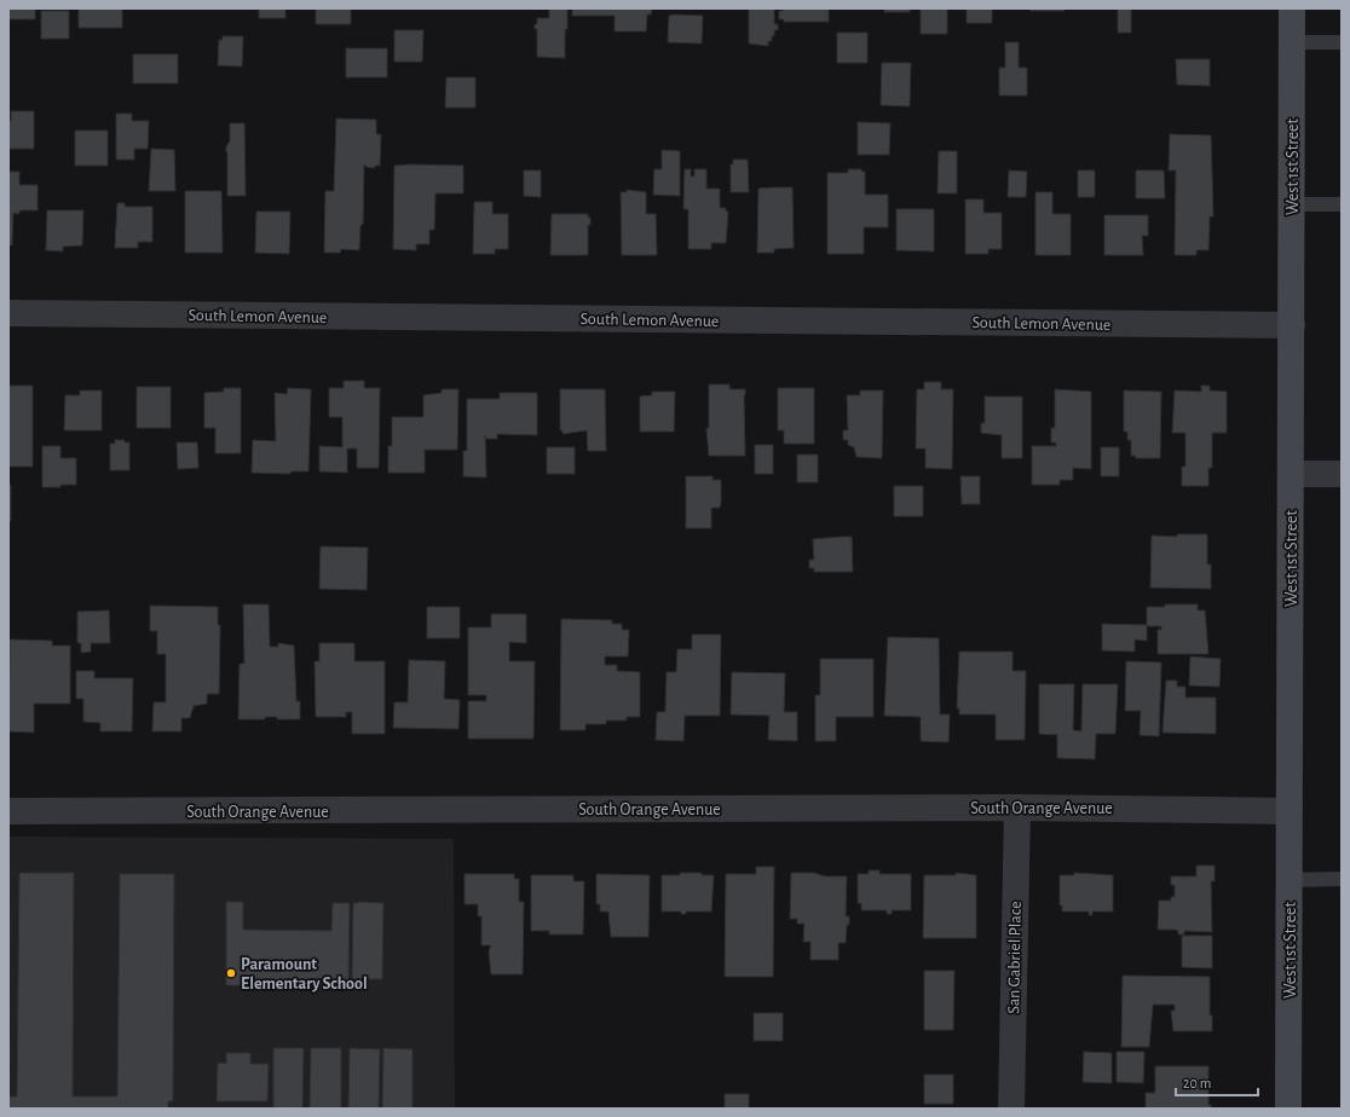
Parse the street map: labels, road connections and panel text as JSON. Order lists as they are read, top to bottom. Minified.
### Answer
{"streets":{"street":["West 1st Street","South Lemon Avenue","South Orange Avenue","San Gabriel Place"]},"crossings":[["West 1st Street","South Lemon Avenue"],["West 1st Street","South Orange Avenue"],["South Orange Avenue","San Gabriel Place"]],"places":["Paramount Elementary School"],"scale_bar":"20 m"}
